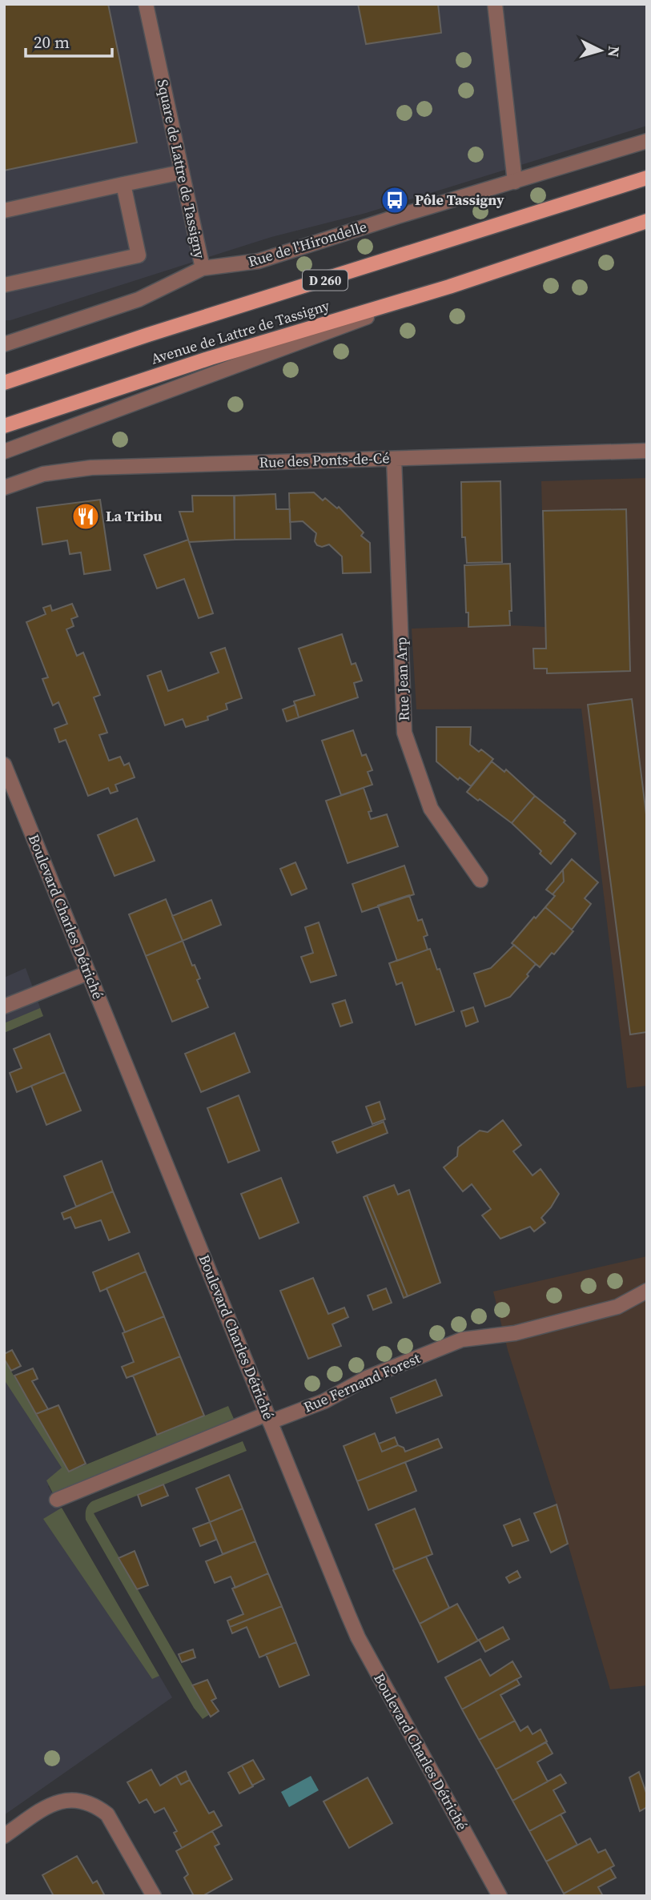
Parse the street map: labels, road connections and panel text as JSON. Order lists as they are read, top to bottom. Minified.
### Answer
{"streets":{"main road":["D 260","Avenue de Lattre de Tassigny"],"street":["Square de Lattre de Tassigny","Rue de l'Hirondelle","Rue des Ponts-de-Cé","Rue Jean Arp","Boulevard Charles Détriché","Rue Fernand Forest"]},"crossings":[["Square de Lattre de Tassigny","Rue de l'Hirondelle"],["Rue des Ponts-de-Cé","Rue Jean Arp"],["Boulevard Charles Détriché","Rue Fernand Forest"]],"places":{"bus stop":["Pôle Tassigny"],"restaurant":["La Tribu"]},"scale_bar":"20 m","north":"right"}
